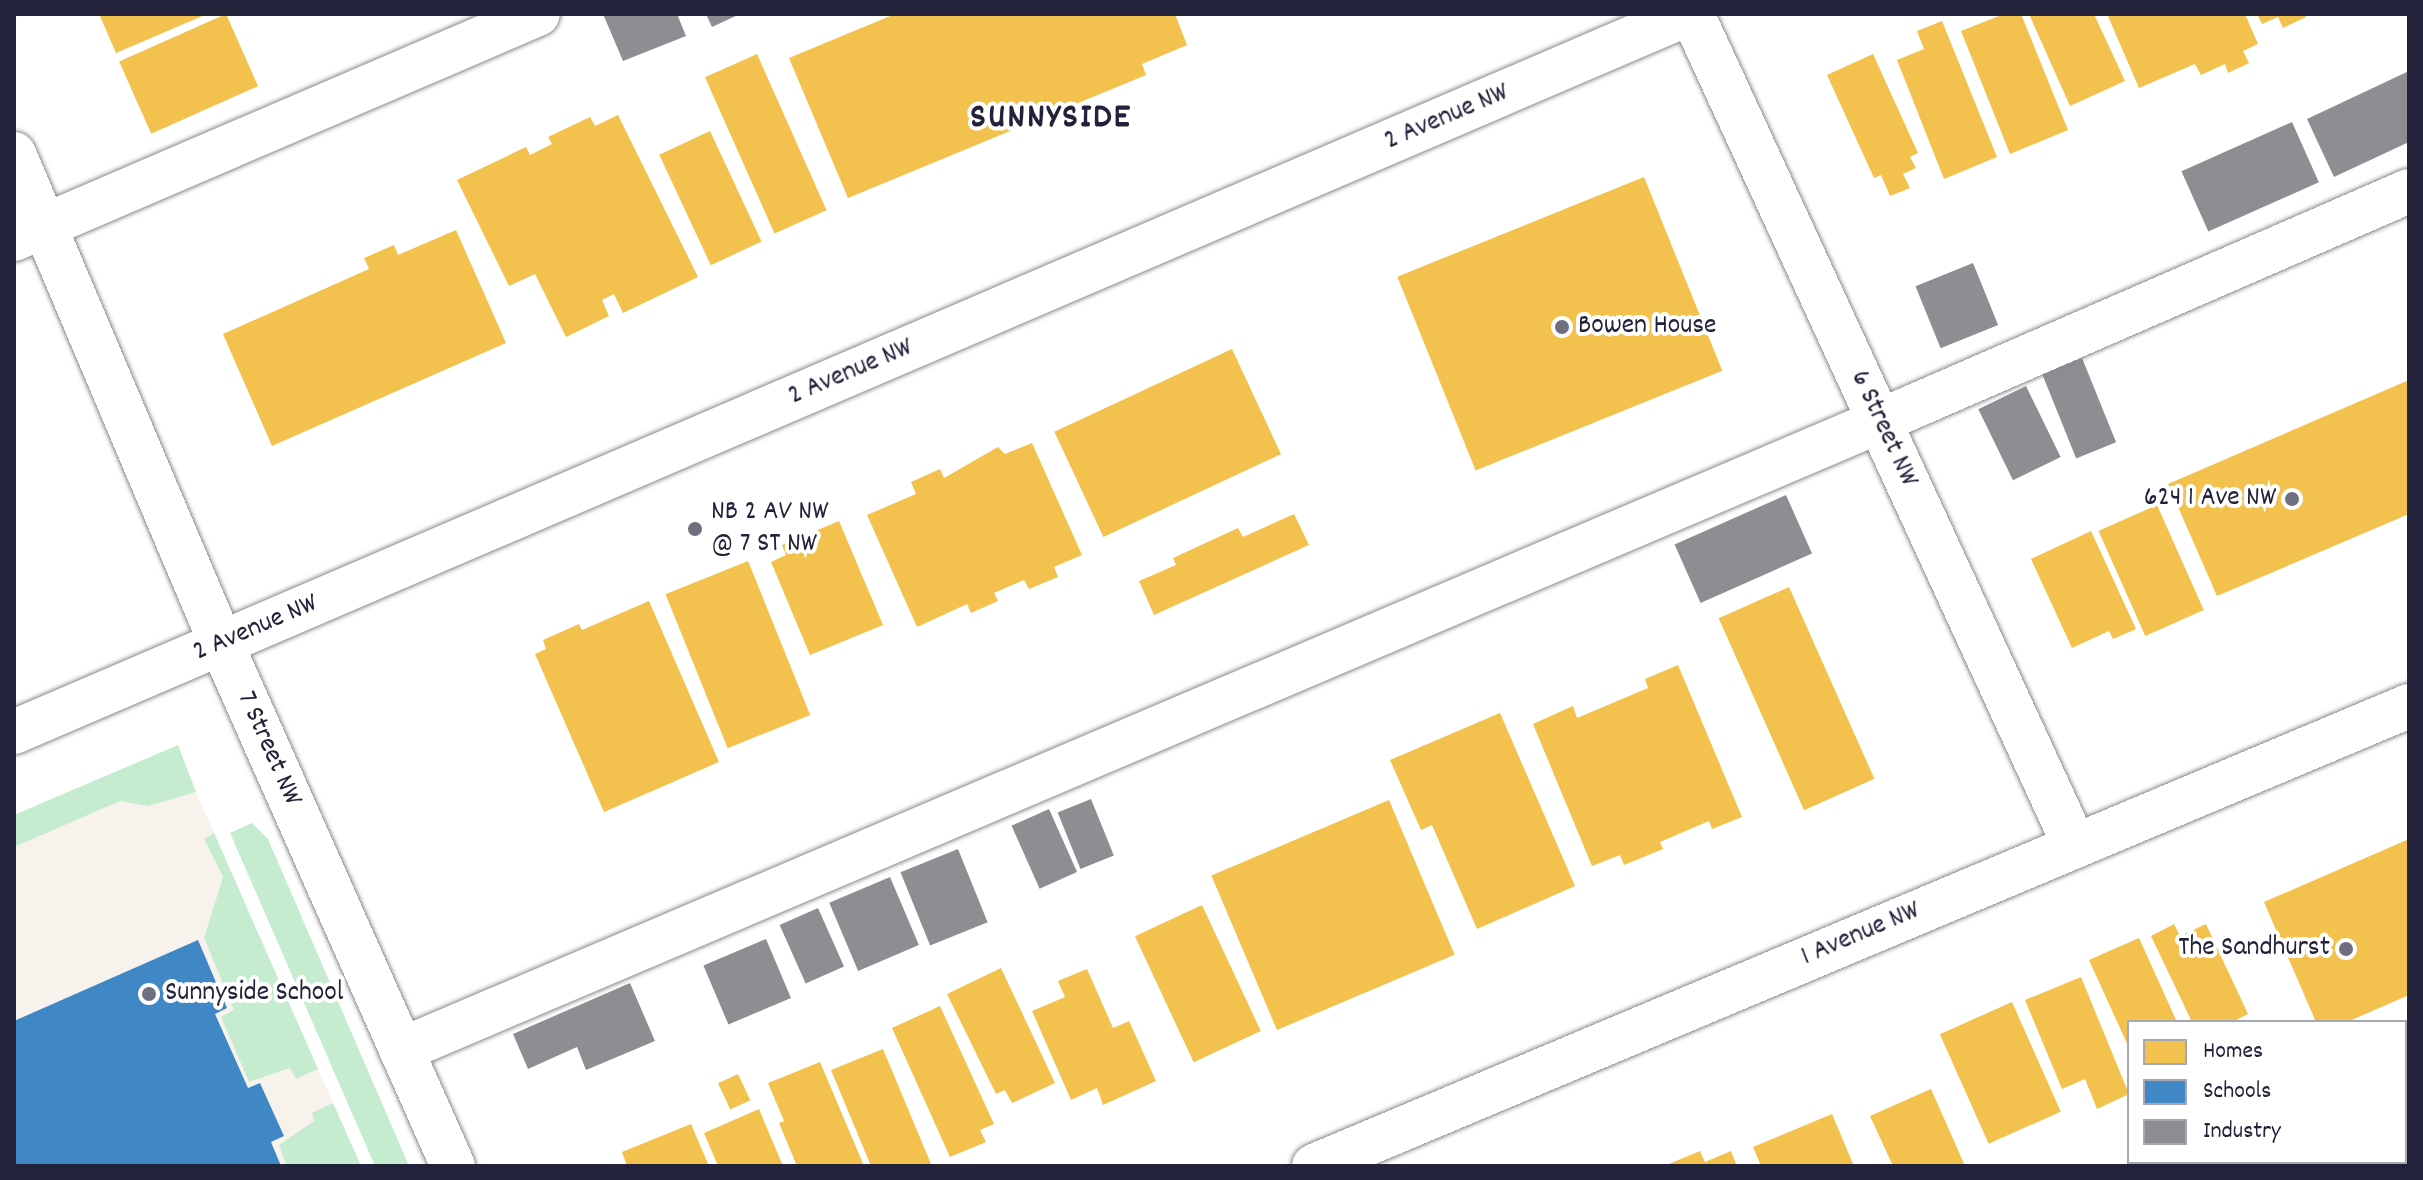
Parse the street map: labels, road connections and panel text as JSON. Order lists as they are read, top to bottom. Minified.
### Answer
{"streets":{"street":["2 Avenue NW","6 Street NW","7 Street NW","1 Avenue NW"]},"crossings":[["2 Avenue NW","6 Street NW"],["2 Avenue NW","7 Street NW"],["6 Street NW","1 Avenue NW"]],"districts":["SUNNYSIDE"],"places":["Bowen House","624 1 Ave NW","NB 2 AV NW @ 7 ST NW","The Sandhurst","Sunnyside School"],"legend":["Homes","Schools","Industry"]}
